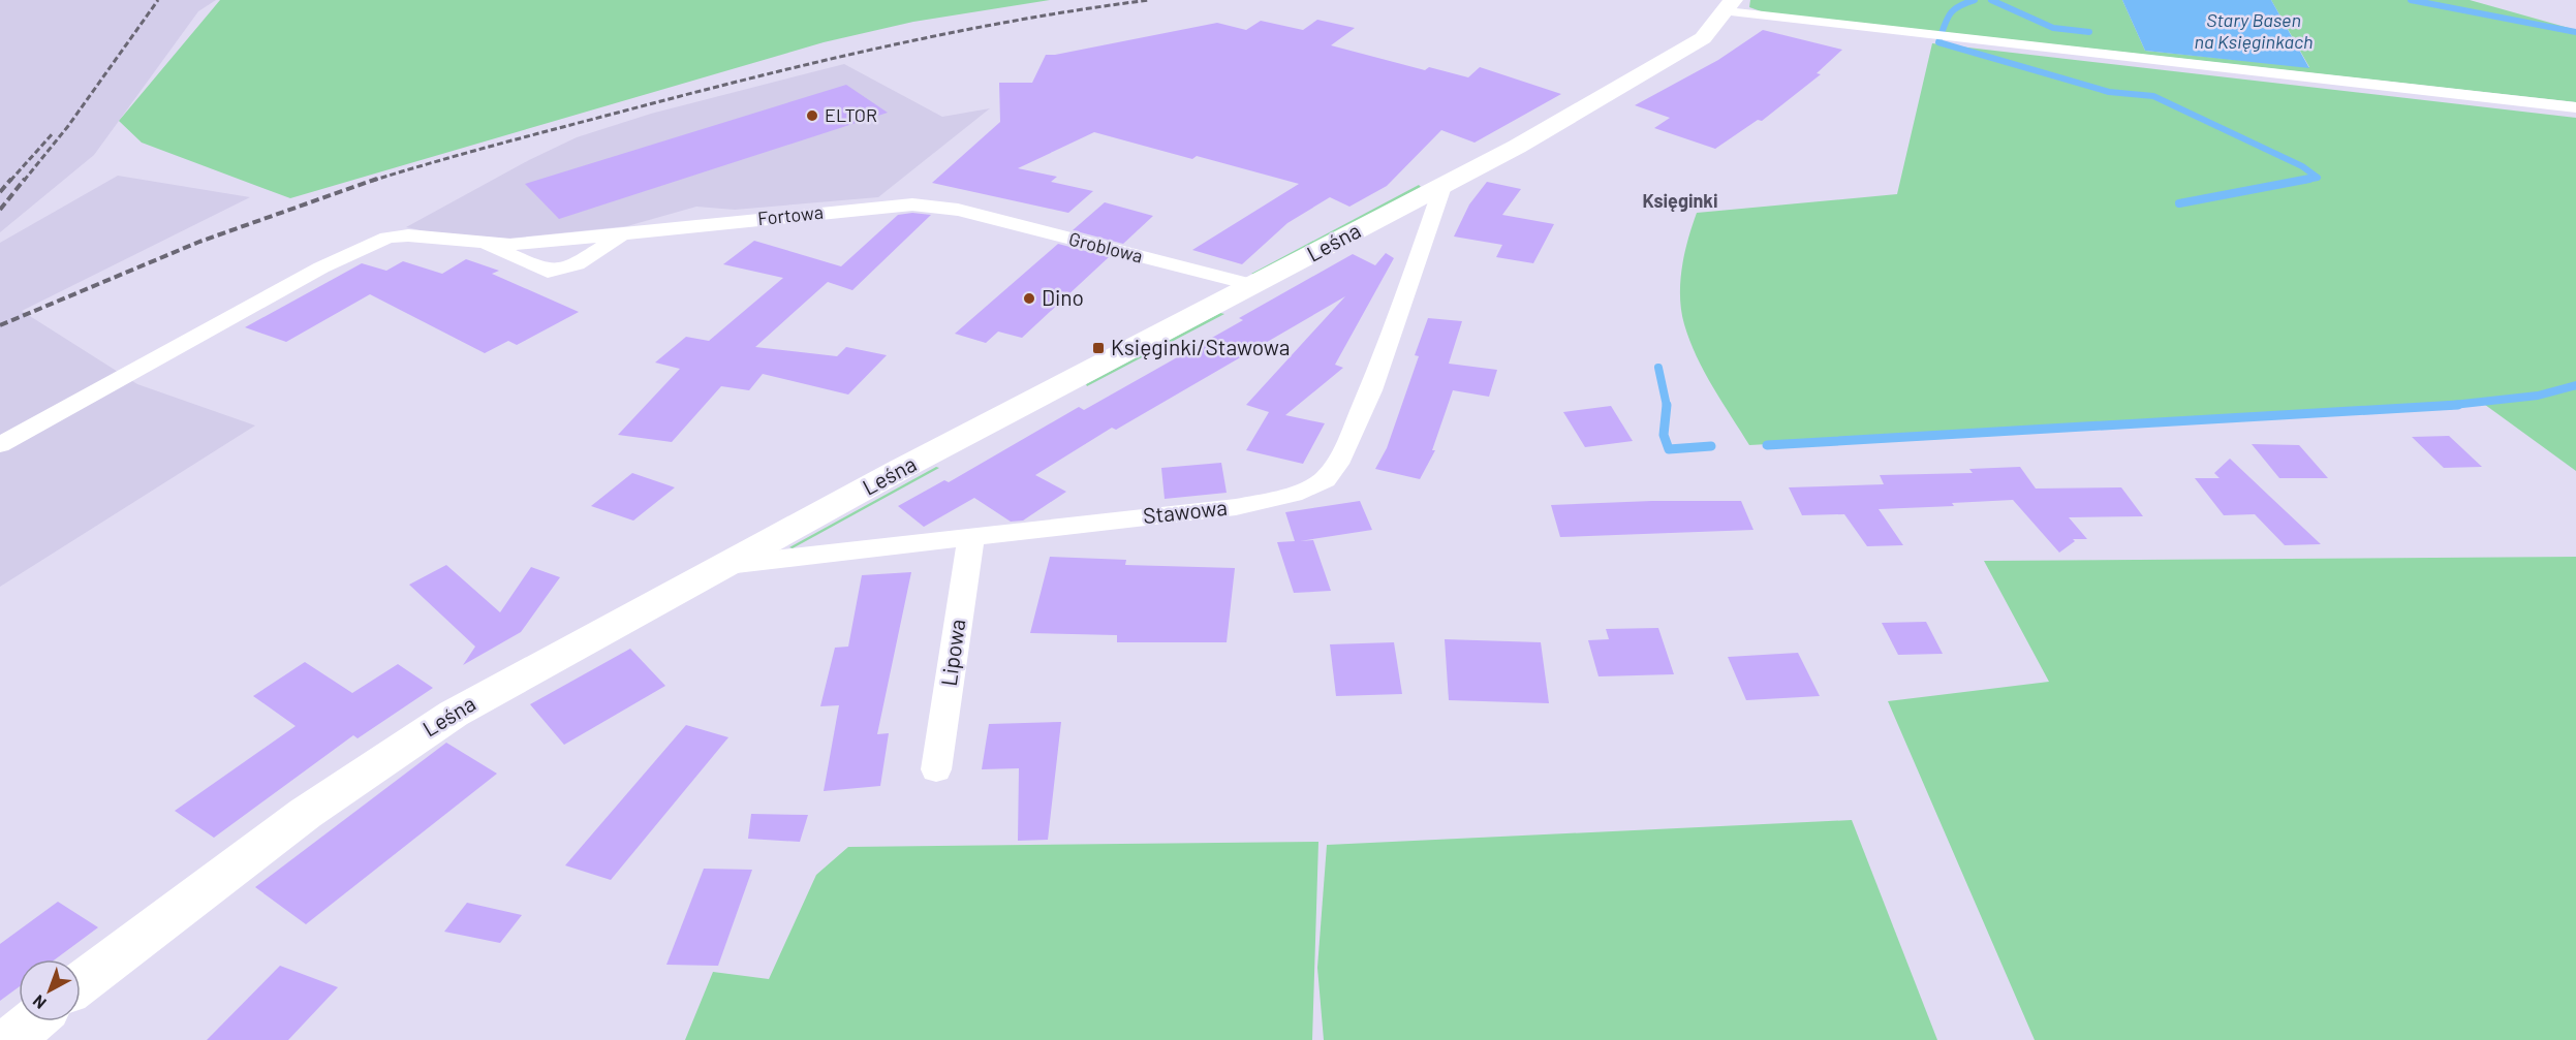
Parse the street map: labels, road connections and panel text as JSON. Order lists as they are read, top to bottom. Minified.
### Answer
{"streets":{"main road":["Leśna"],"street":["Fortowa","Groblowa","Stawowa","Lipowa"]},"crossings":[["Fortowa","Groblowa"],["Leśna","Groblowa"],["Leśna","Stawowa"],["Stawowa","Lipowa"]],"districts":["Księginki"],"water":["Stary Basen na Księginkach"],"places":{"other":["ELTOR","Dino"],"transit":["Księginki/Stawowa"]},"north":"bottom left"}
